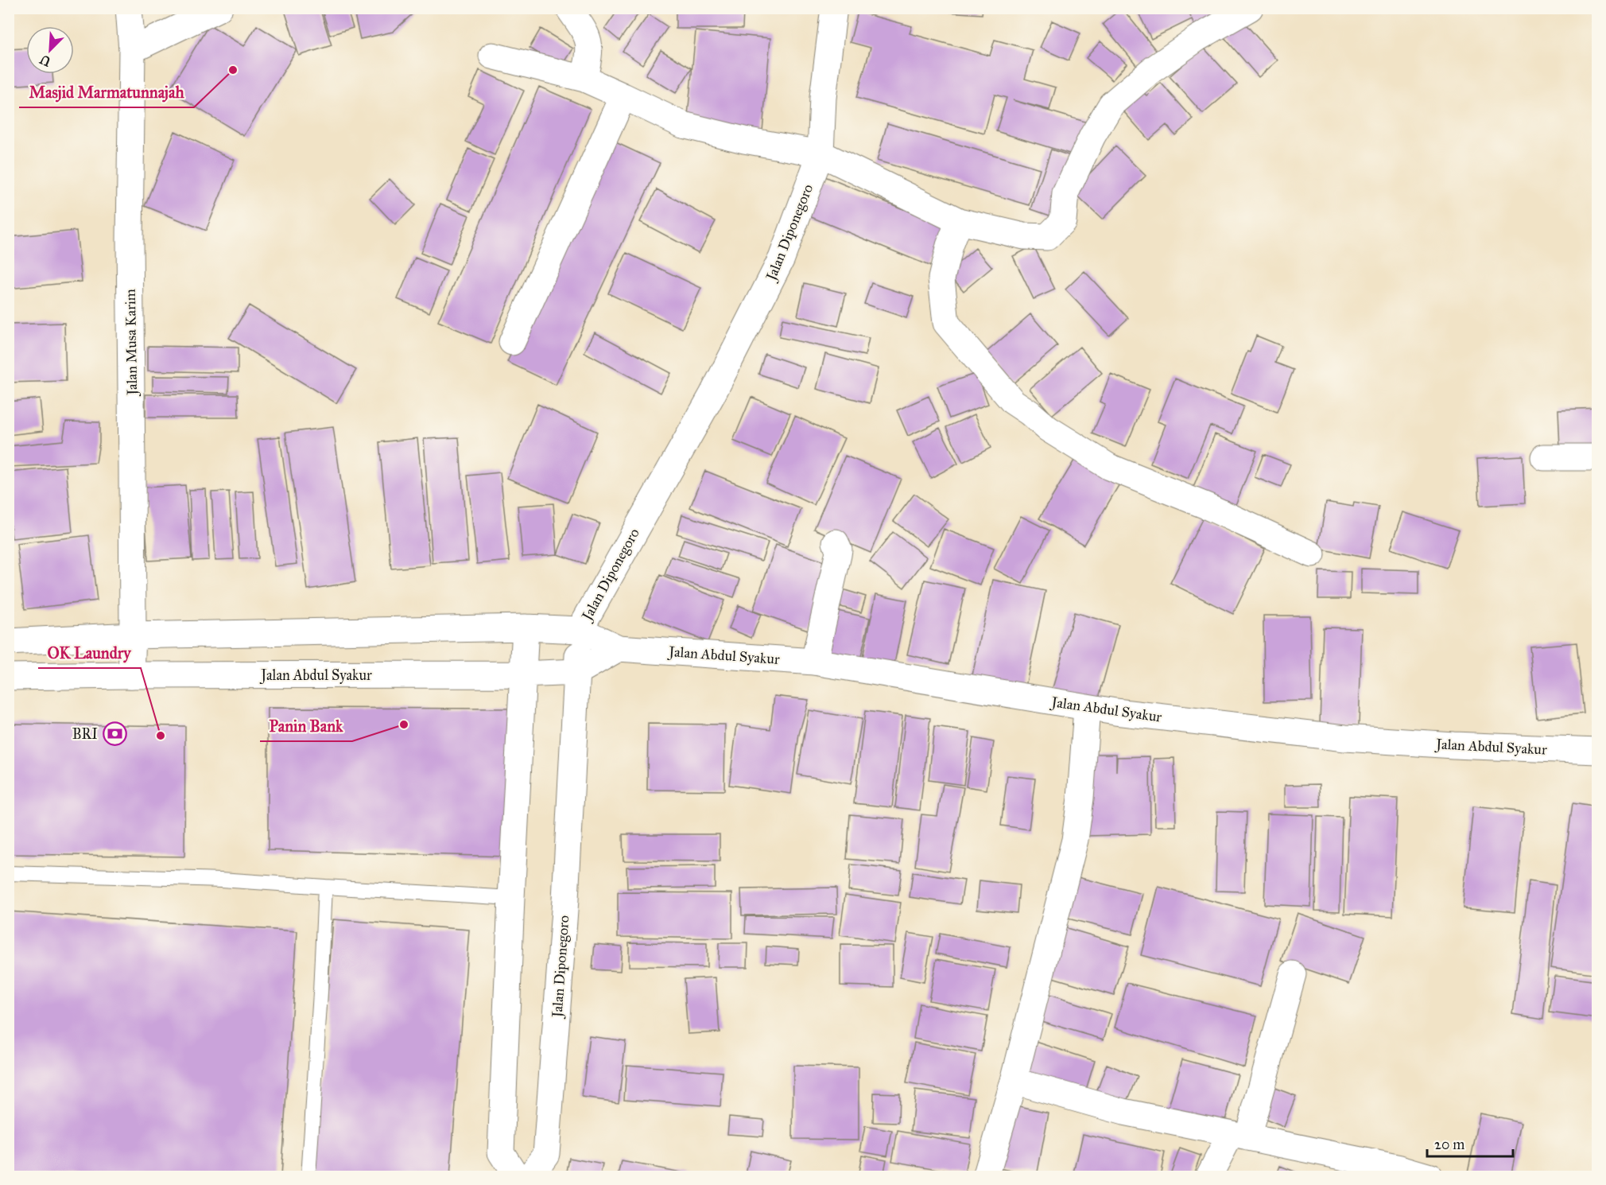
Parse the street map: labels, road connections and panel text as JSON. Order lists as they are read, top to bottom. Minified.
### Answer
{"streets":{"street":["Jalan Diponegoro","Jalan Musa Karim","Jalan Abdul Syakur"]},"crossings":[["Jalan Diponegoro","Jalan Abdul Syakur"],["Jalan Musa Karim","Jalan Abdul Syakur"]],"places":{"other":["Masjid Marmatunnajah","Panin Bank","OK Laundry"],"bank":["BRI"]},"scale_bar":"20 m","north":"bottom left"}
